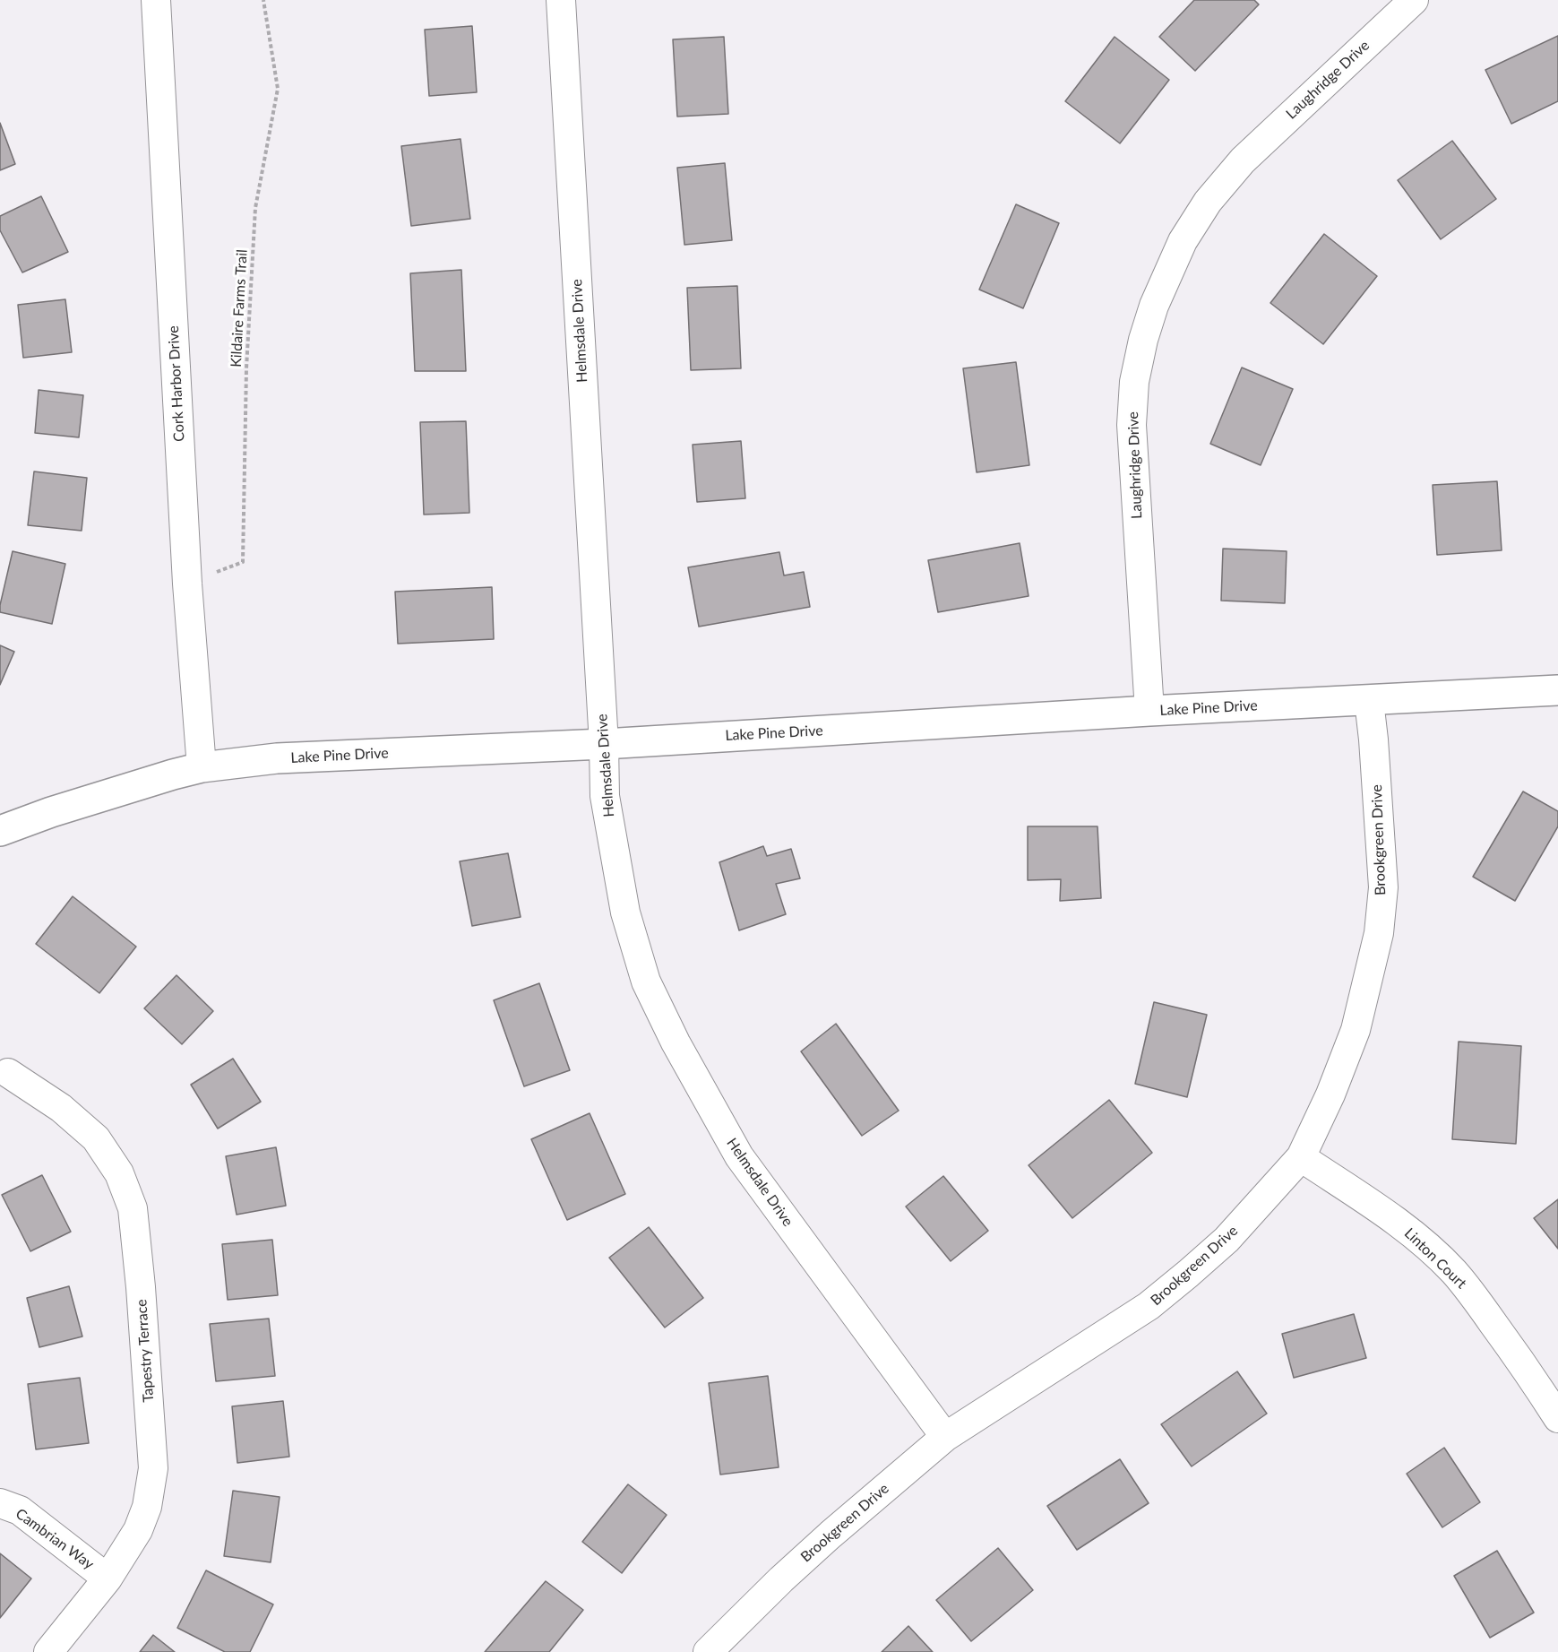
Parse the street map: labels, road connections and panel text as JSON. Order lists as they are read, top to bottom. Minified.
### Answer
{"streets":{"street":["Laughridge Drive","Helmsdale Drive","Cork Harbor Drive","Lake Pine Drive","Brookgreen Drive","Linton Court","Tapestry Terrace","Cambrian Way"],"path":["Kildaire Farms Trail"]},"crossings":[["Laughridge Drive","Lake Pine Drive"],["Kildaire Farms Trail","Cork Harbor Drive"],["Helmsdale Drive","Lake Pine Drive"],["Helmsdale Drive","Brookgreen Drive"],["Cork Harbor Drive","Lake Pine Drive"],["Lake Pine Drive","Brookgreen Drive"],["Brookgreen Drive","Linton Court"],["Tapestry Terrace","Cambrian Way"]]}
